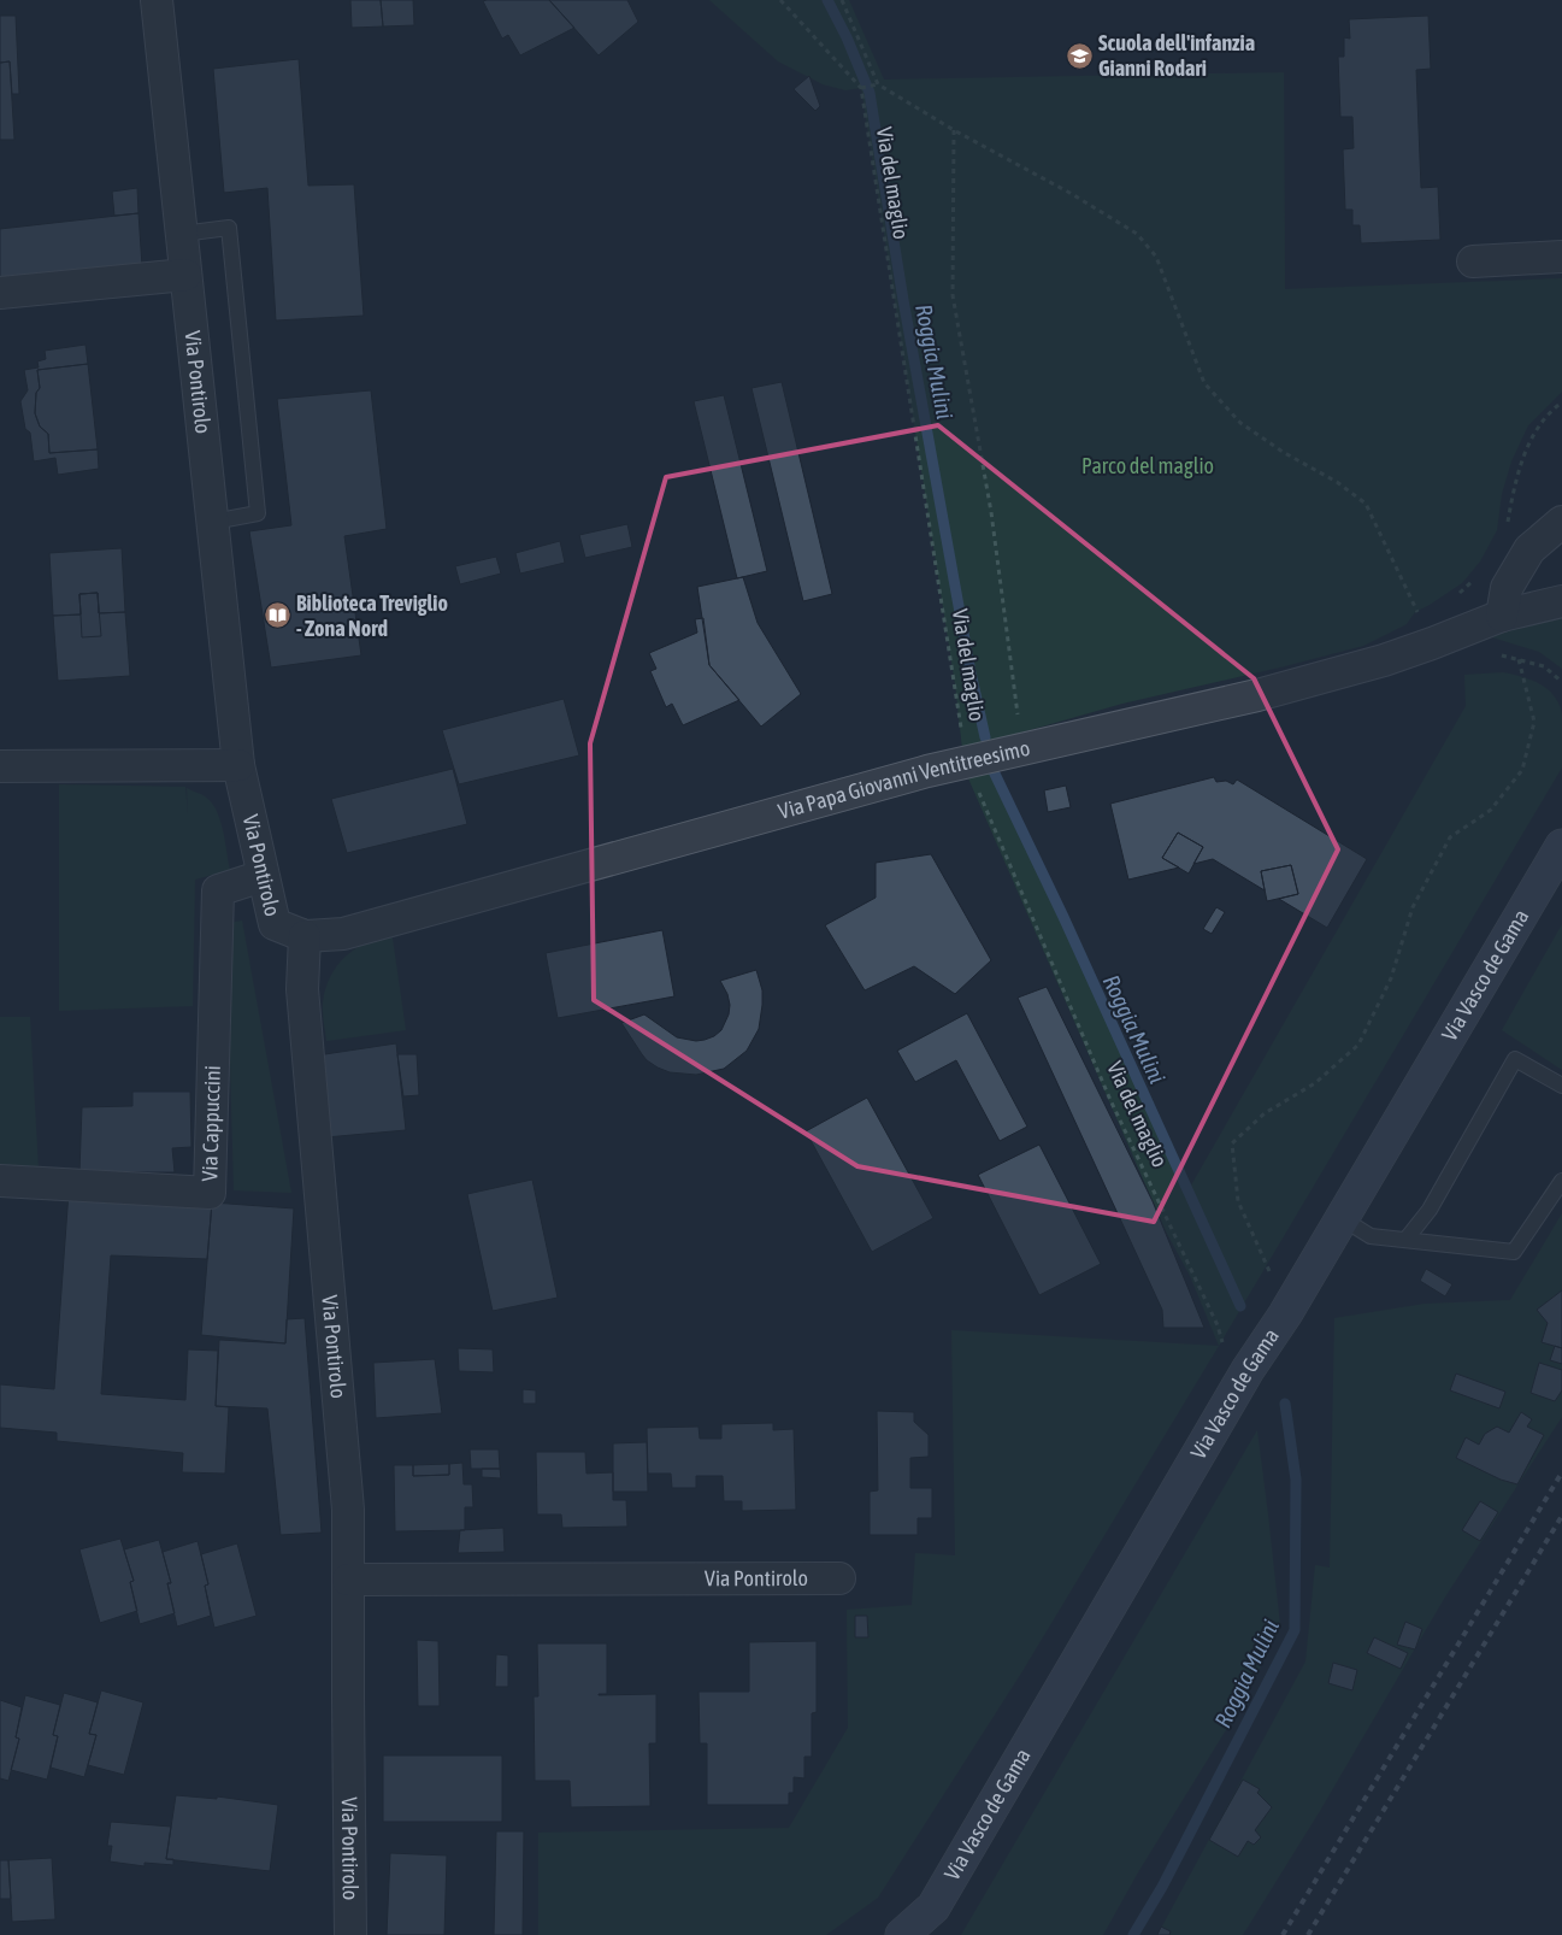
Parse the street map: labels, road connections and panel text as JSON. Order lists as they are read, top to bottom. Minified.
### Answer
{"streets":{"street":["Via Pontirolo","Via Papa Giovanni Ventitreesimo","Via Vasco de Gama","Via Cappuccini"],"path":["Via del maglio"]},"crossings":[["Via del maglio","Via Papa Giovanni Ventitreesimo"],["Via Pontirolo","Via Papa Giovanni Ventitreesimo"],["Via Pontirolo","Via Cappuccini"]],"water":["Roggia Mulini"],"parks":["Parco del maglio"],"places":{"school or university":["Scuola dell'infanzia Gianni Rodari"],"library":["Biblioteca Treviglio - Zona Nord"]}}
